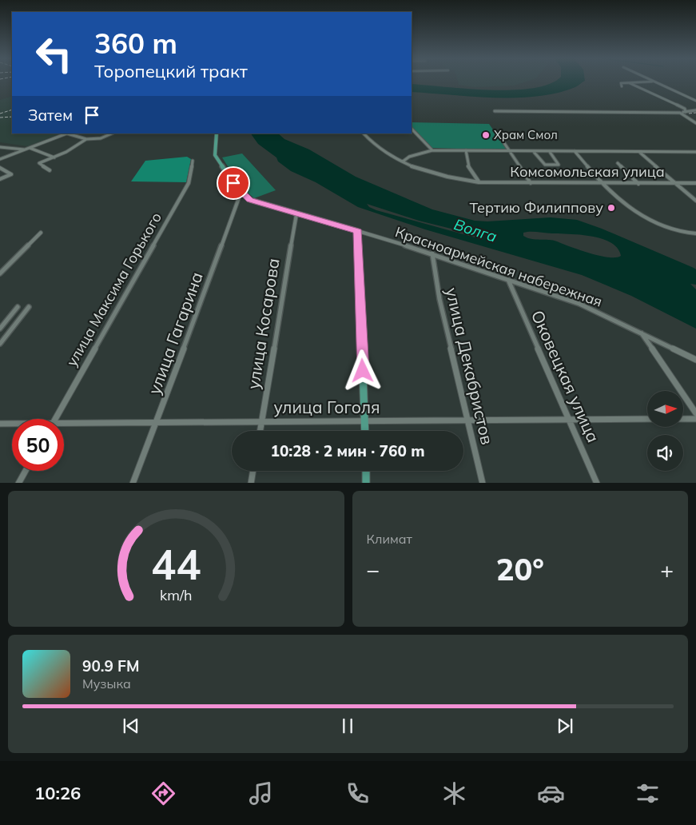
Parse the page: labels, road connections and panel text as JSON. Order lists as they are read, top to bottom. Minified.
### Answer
{"streets":{"street":["Комсомольская улица","Красноармейская набережная","улица Максима Горького","улица Косарова","улица Гагарина","улица Декабристов","Оковецкая улица","улица Гоголя"]},"crossings":[["Красноармейская набережная","улица Декабристов"],["Красноармейская набережная","Оковецкая улица"],["улица Косарова","улица Гоголя"],["улица Гагарина","улица Гоголя"],["улица Декабристов","улица Гоголя"],["Оковецкая улица","улица Гоголя"]],"water":["Волга"],"places":["Храм Смол","Тертию Филиппову"],"north":"right","page":{"turn":["360 m","Торопецкий тракт"],"then":"Затем","limit":"50","trip":"10:28 · 2 мин · 760 m","tile":"Климат","heat":["−","20°","+"],"song":["90.9 FM","Музыка"],"tabs":"10:26","gauge":["44","km/h"]}}
